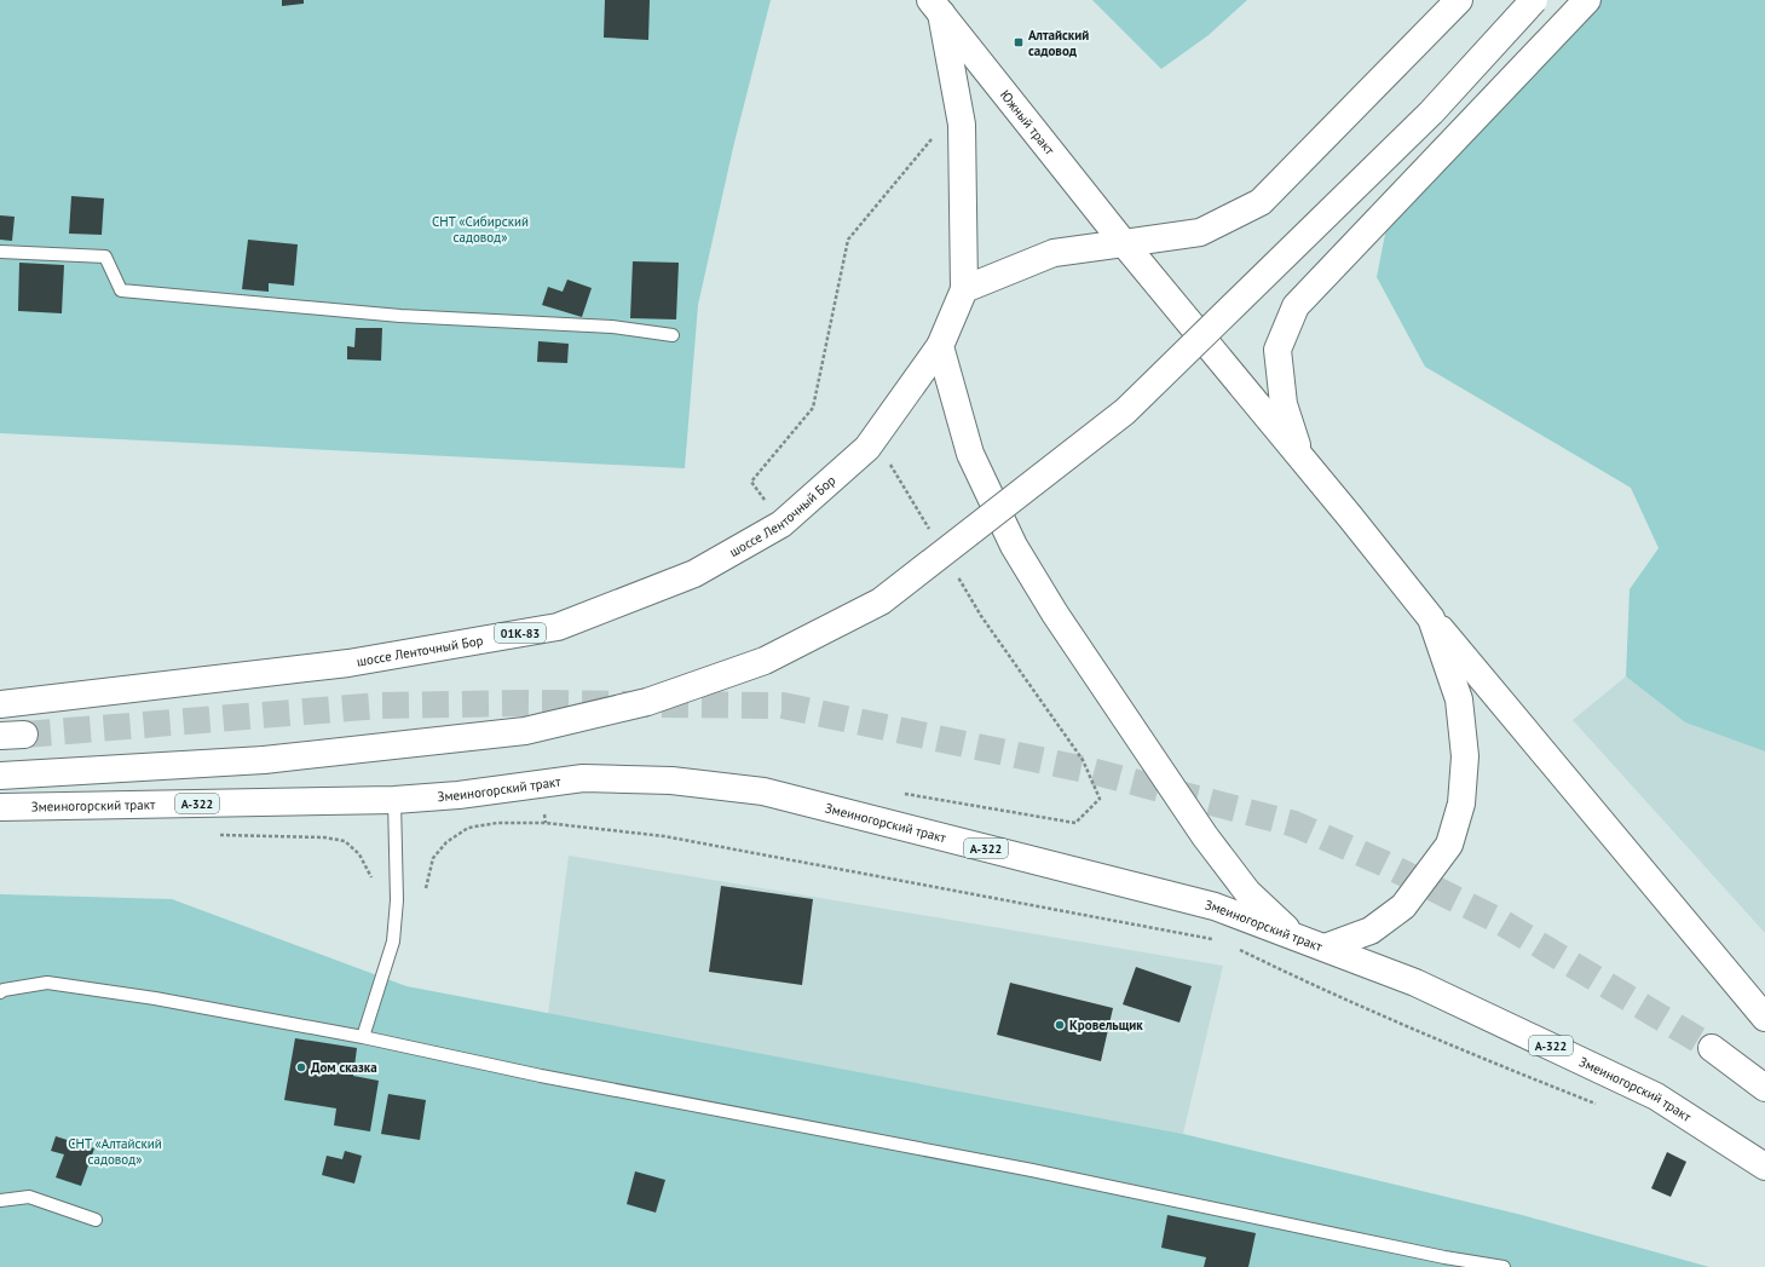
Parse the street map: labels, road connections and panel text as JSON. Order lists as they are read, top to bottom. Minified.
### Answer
{"streets":{"main road":["Южный тракт","шоссе Ленточный Бор","01К-83","Змеиногорский тракт","А-322"]},"parks":["СНТ «Сибирский садовод»","СНТ «Алтайский садовод»"],"places":{"transit":["Алтайский садовод"],"other":["Кровельщик","Дом сказка"]}}
